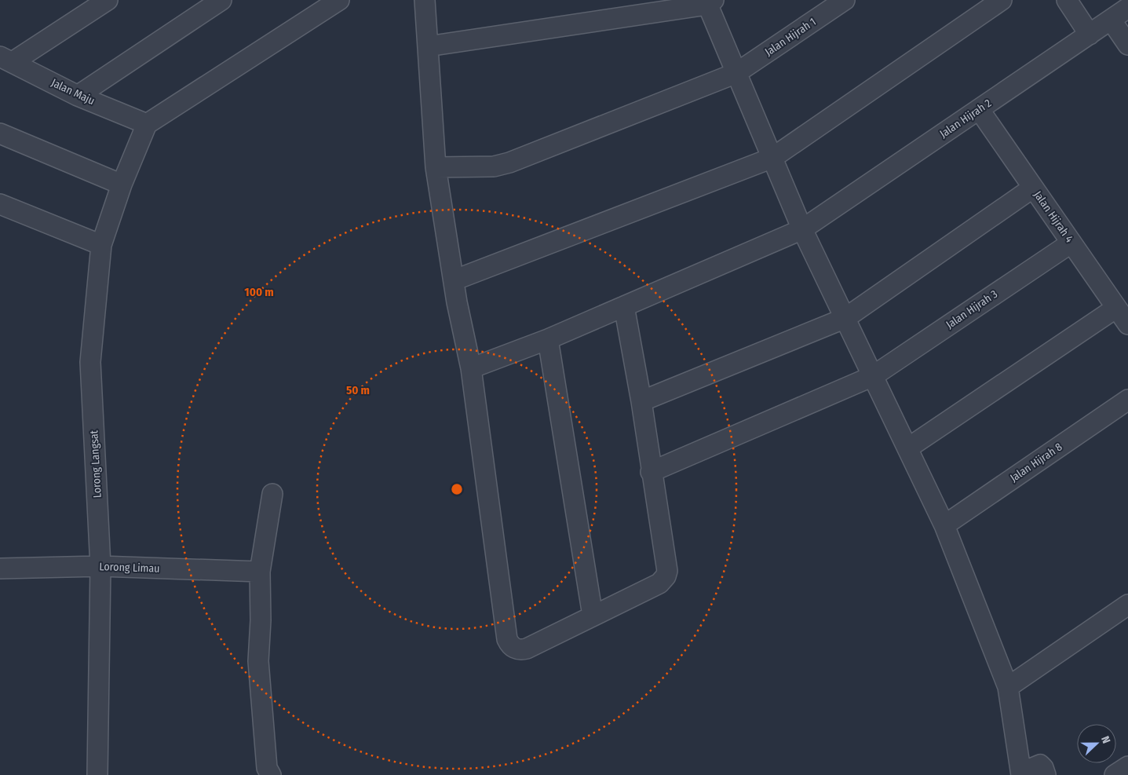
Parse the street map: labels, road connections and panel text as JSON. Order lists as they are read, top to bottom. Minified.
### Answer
{"streets":{"street":["Jalan Hijrah 1","Jalan Maju","Jalan Hijrah 2","Jalan Hijrah 4","Jalan Hijrah 3","Jalan Hijrah 8","Lorong Langsat","Lorong Limau"]},"crossings":[["Jalan Maju","Lorong Langsat"],["Jalan Hijrah 2","Jalan Hijrah 4"],["Jalan Hijrah 4","Jalan Hijrah 3"],["Lorong Langsat","Lorong Limau"]],"north":"right","rings":["100 m","50 m"]}
